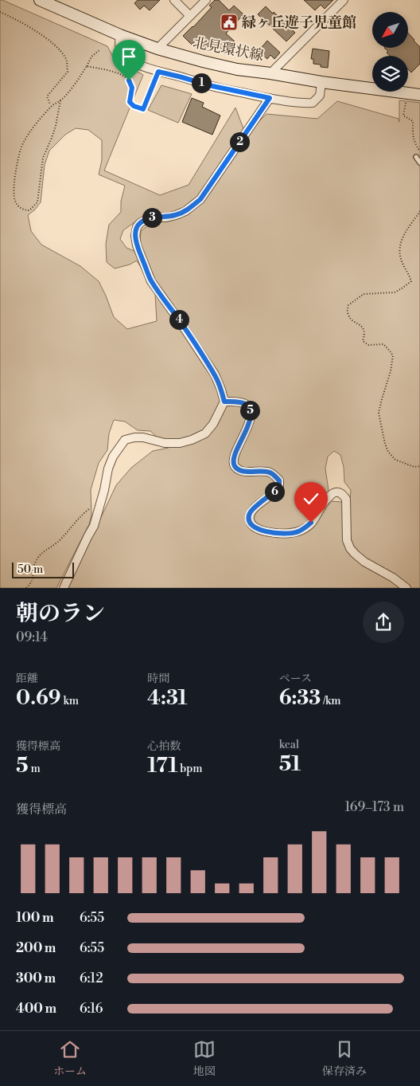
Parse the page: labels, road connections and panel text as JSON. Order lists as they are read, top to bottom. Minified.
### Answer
{"streets":{"main road":["北見環状線"]},"places":{"public building":["緑ヶ丘遊子児童館"]},"scale_bar":"50 m","north":"bottom left","page":{"pins":["1","2","3","4","5","6"],"scale":"50 m","heading":["朝のラン","09:14"],"stats":[["距離","0.69 km"],["時間","4:31"],["ペース","6:33 /km"],["獲得標高","5 m"],["心拍数","171 bpm"],["kcal","51"]],"chart":["獲得標高","169–173 m"],"list":[{"name":"100 m","note":"6:55"},{"name":"200 m","note":"6:55"},{"name":"300 m","note":"6:12"},{"name":"400 m","note":"6:16"}],"tabs":["ホーム","地図","保存済み"]}}
